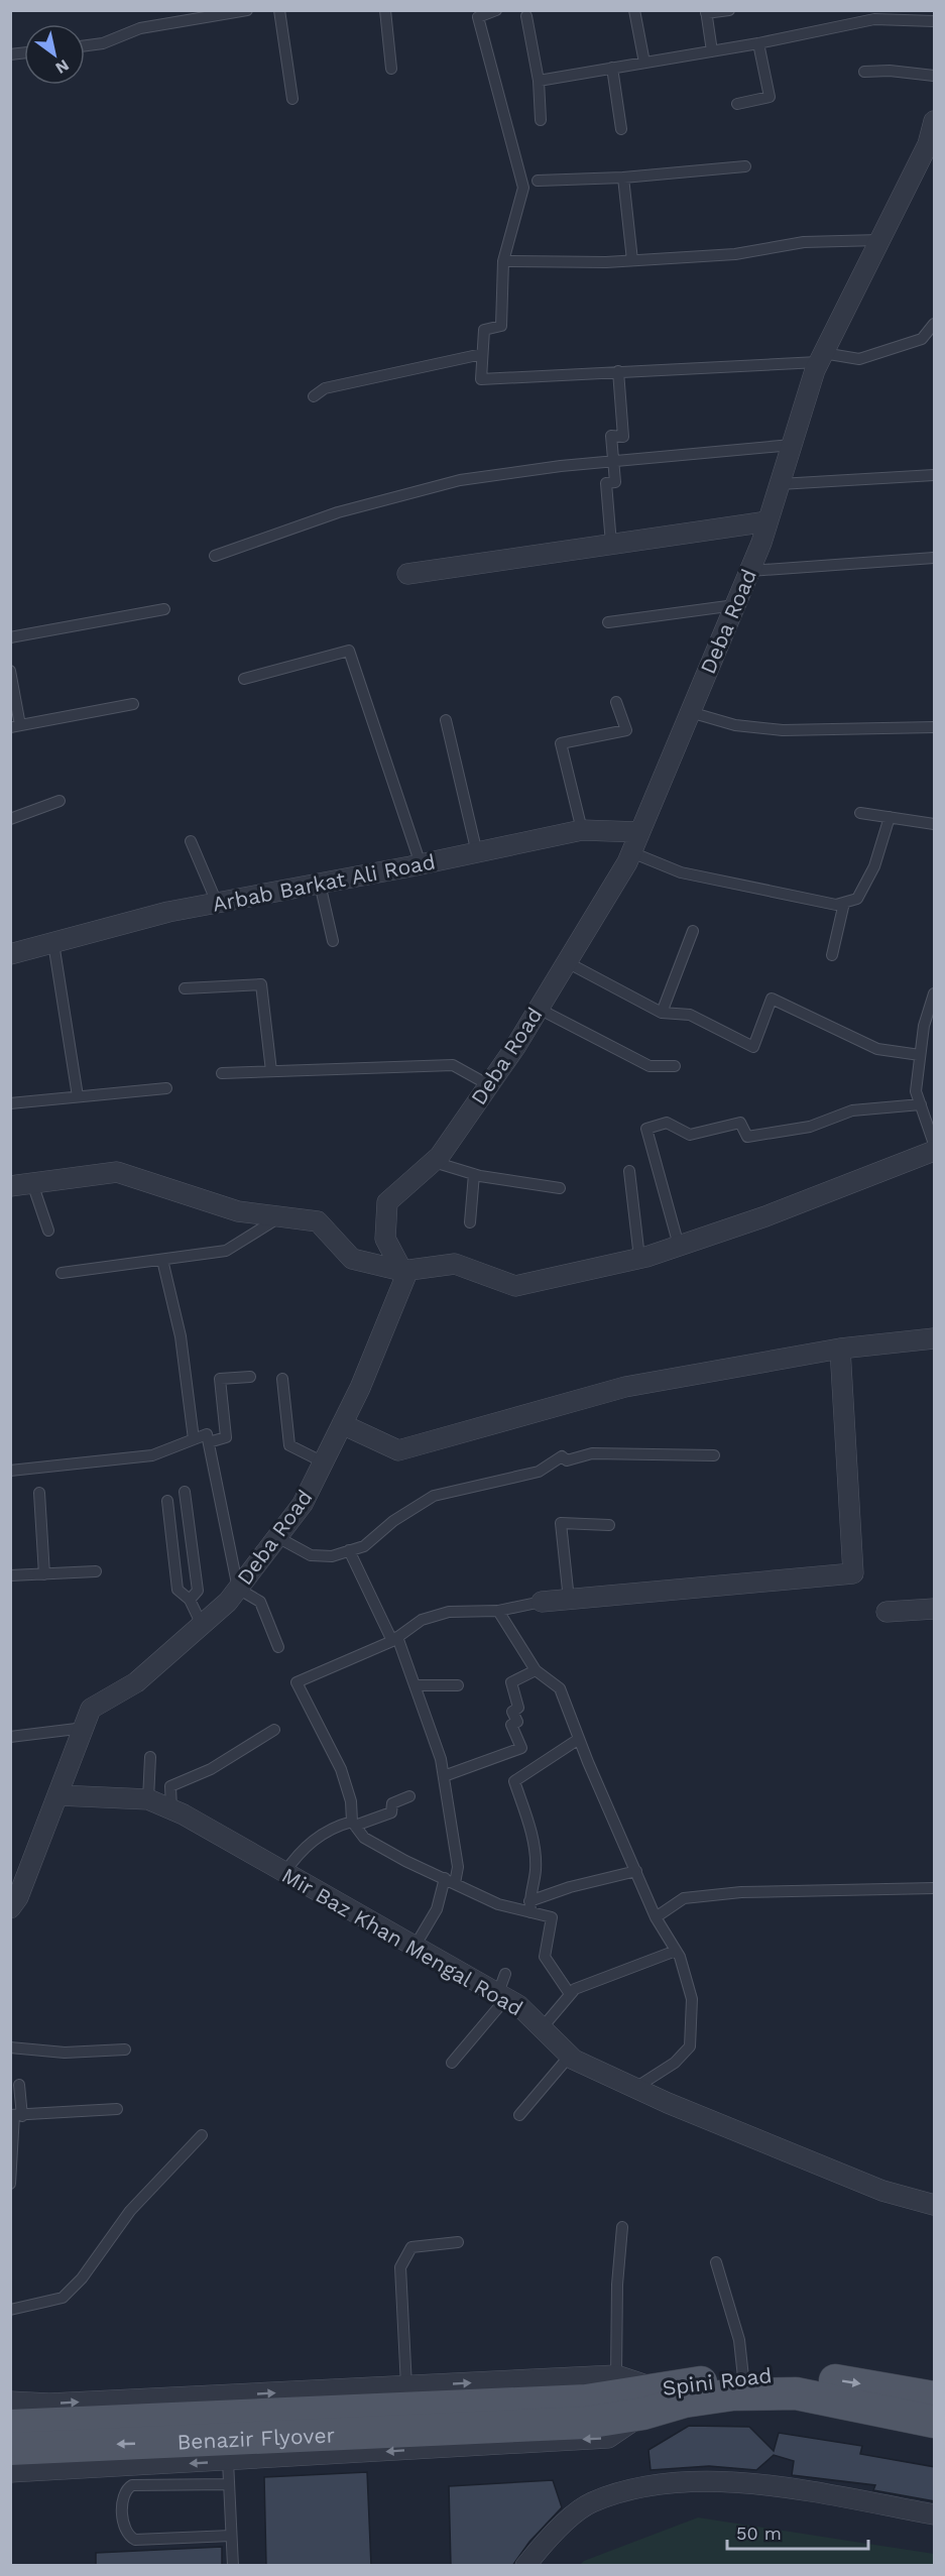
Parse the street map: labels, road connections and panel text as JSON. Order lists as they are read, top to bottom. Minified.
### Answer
{"streets":{"main road":["Spini Road","Benazir Flyover"],"street":["Deba Road","Arbab Barkat Ali Road","Mir Baz Khan Mengal Road"]},"crossings":[["Deba Road","Arbab Barkat Ali Road"],["Deba Road","Mir Baz Khan Mengal Road"],["Spini Road","Benazir Flyover"]],"scale_bar":"50 m","north":"bottom right"}
